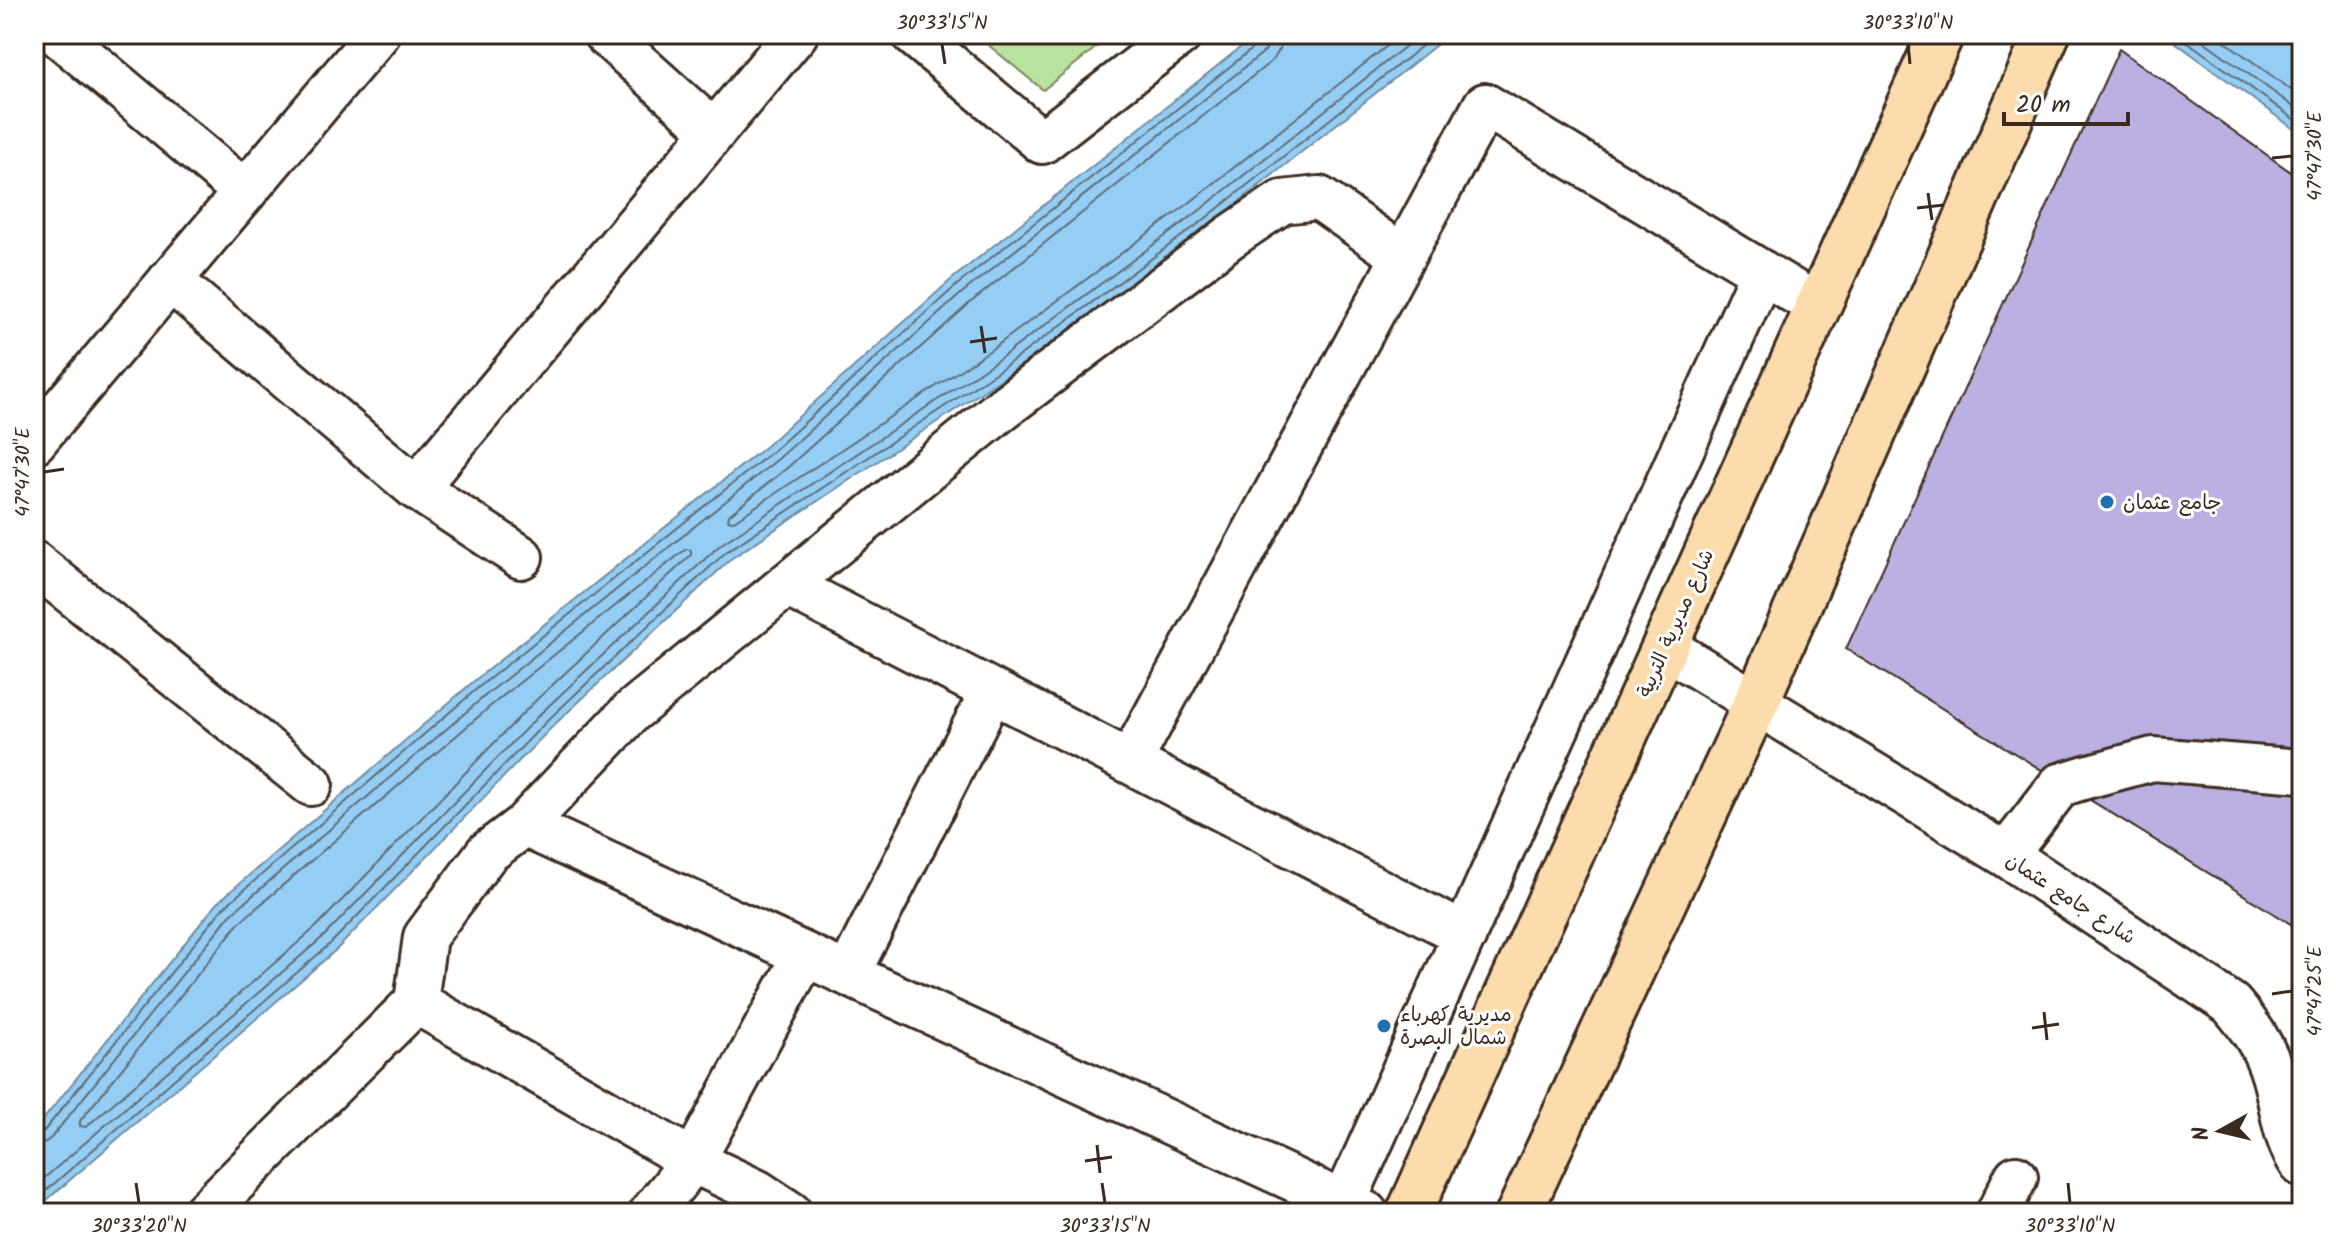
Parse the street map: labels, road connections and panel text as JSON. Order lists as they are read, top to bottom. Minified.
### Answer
{"streets":{"main road":["شارع مديرية التربية"],"street":["شارع جامع عثمان"]},"crossings":[["شارع مديرية التربية","شارع جامع عثمان"]],"places":["جامع عثمان","مديرية كهرباء شمال البصرة"],"scale_bar":"20 m","north":"left","coordinates":["30°33'15\"N","30°33'10\"N","47°47'30\"E","47°47'25\"E","30°33'20\"N"]}
